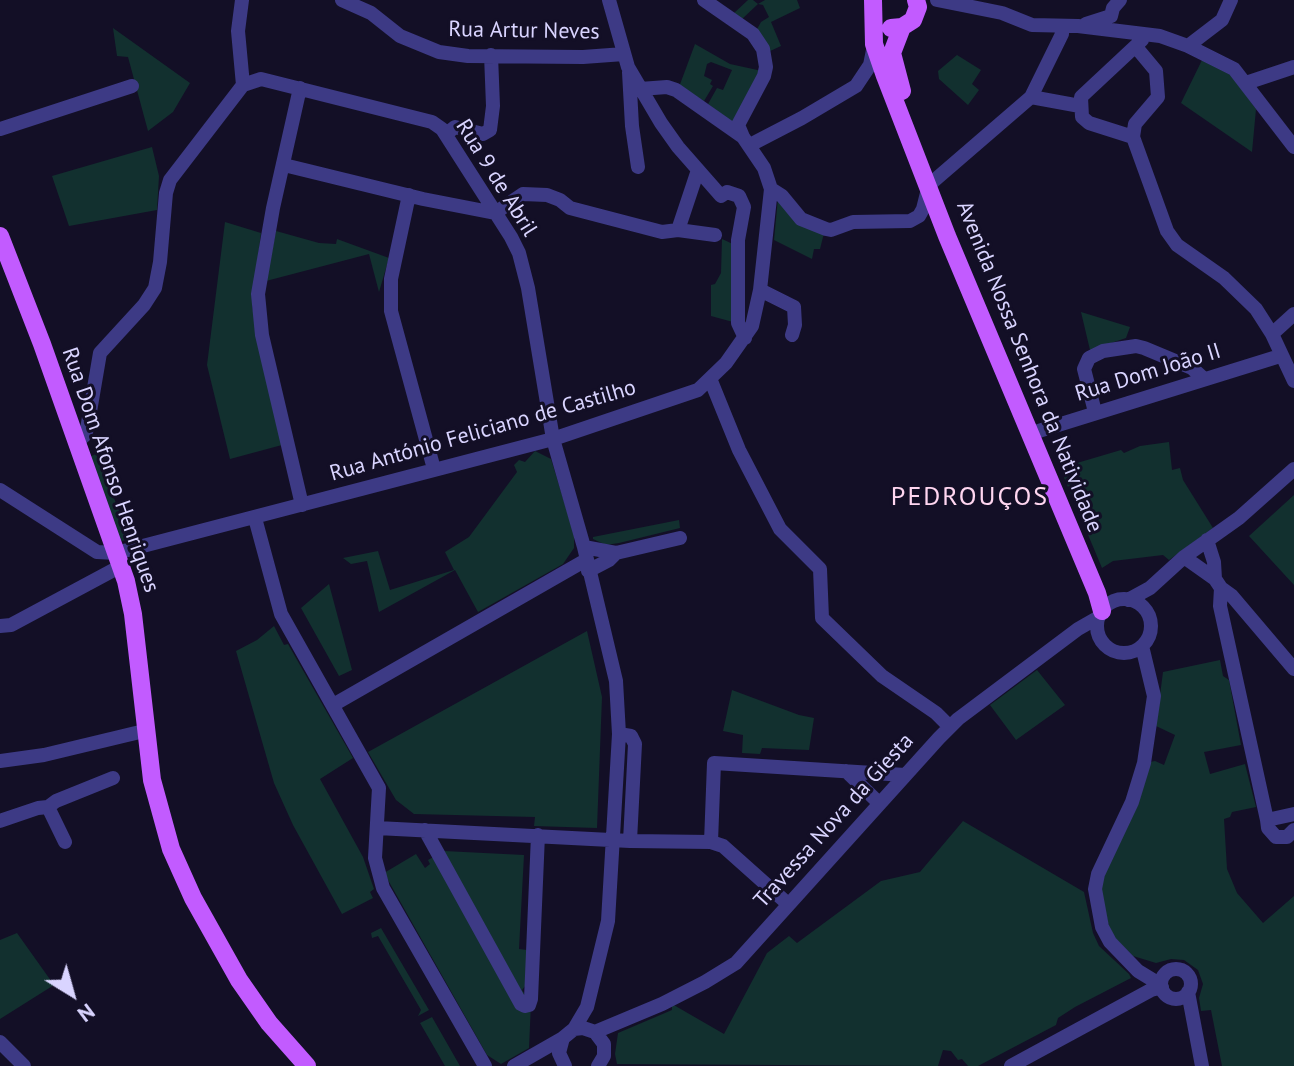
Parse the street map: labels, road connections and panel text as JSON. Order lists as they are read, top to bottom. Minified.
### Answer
{"streets":{"main road":["Avenida Nossa Senhora da Natividade","Rua Dom Afonso Henriques"],"street":["Rua Artur Neves","Rua 9 de Abril","Rua Dom João II","Rua António Feliciano de Castilho","Travessa Nova da Giesta"]},"crossings":[["Rua 9 de Abril","Rua António Feliciano de Castilho"],["Avenida Nossa Senhora da Natividade","Rua Dom João II"],["Avenida Nossa Senhora da Natividade","Travessa Nova da Giesta"],["Rua António Feliciano de Castilho","Rua Dom Afonso Henriques"]],"districts":["PEDROUÇOS"],"north":"bottom right"}
